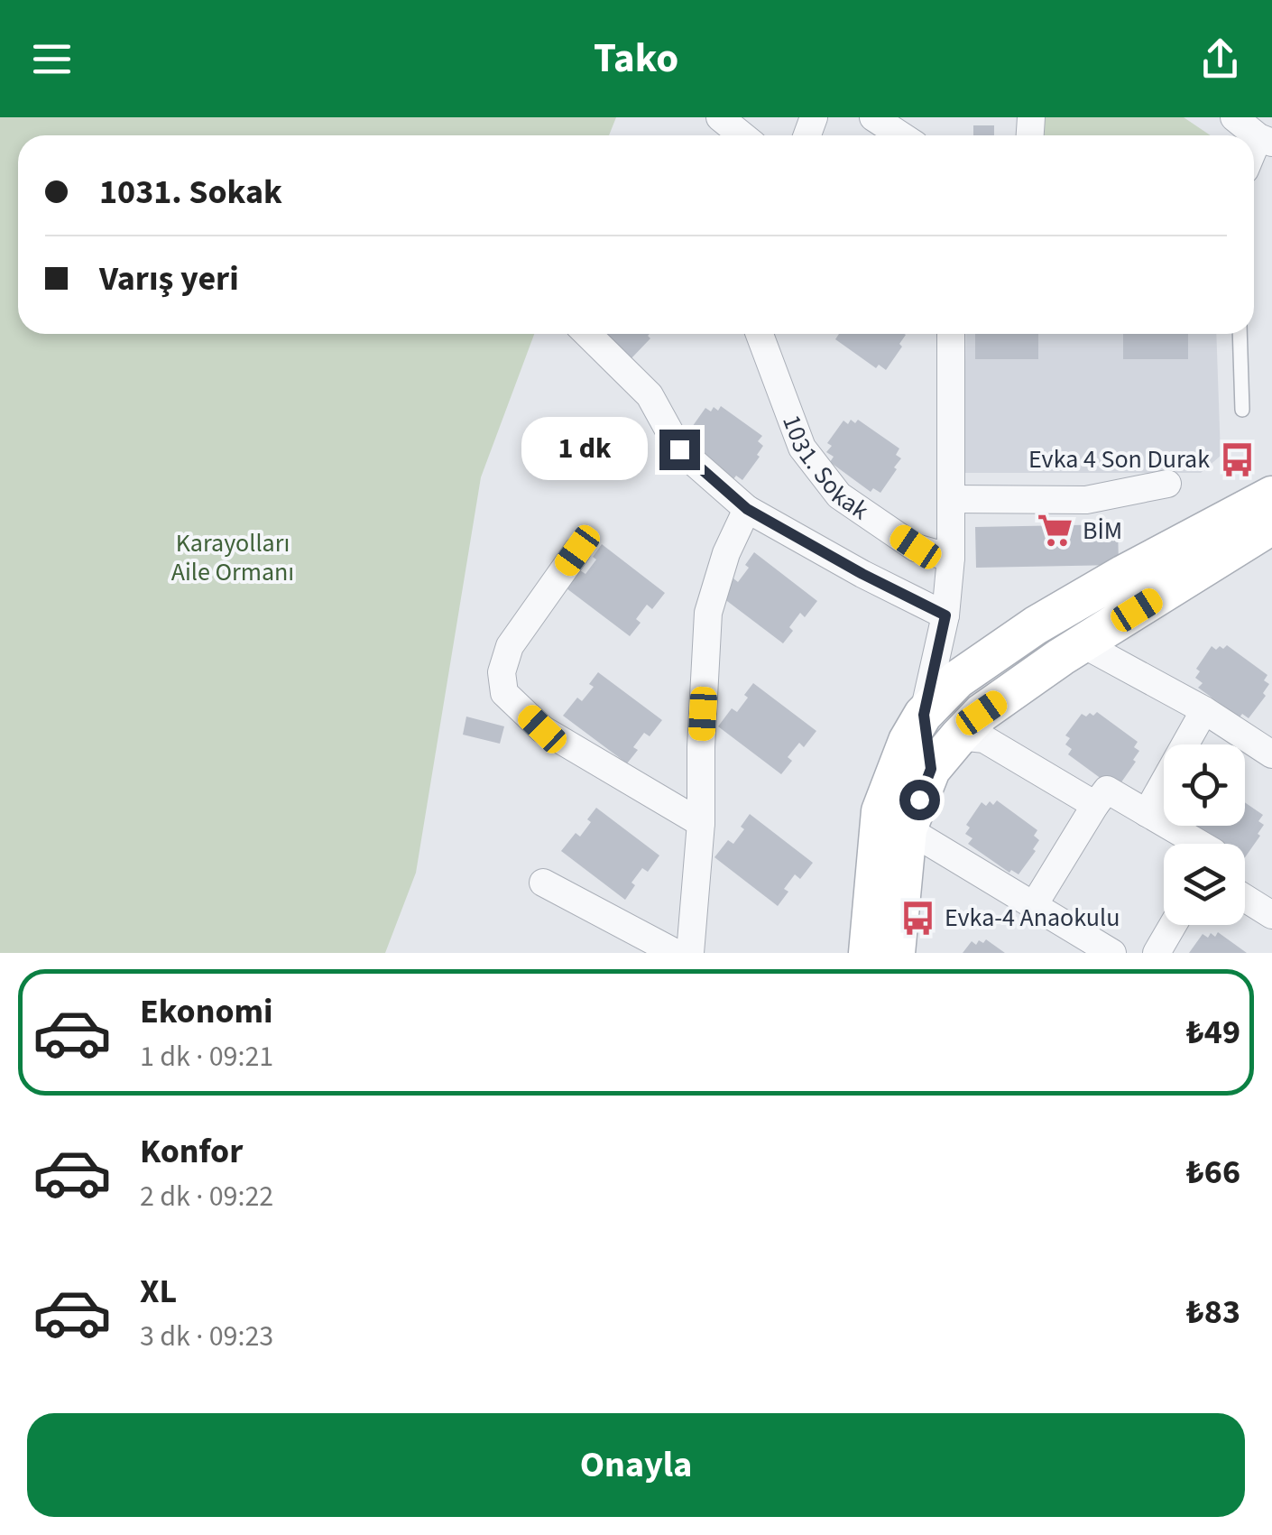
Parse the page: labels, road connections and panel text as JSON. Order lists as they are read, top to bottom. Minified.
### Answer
{"streets":{"street":["1031. Sokak"]},"parks":["Karayolları Aile Ormanı"],"places":{"bus stop":["Evka 4 Son Durak","Evka-4 Anaokulu"],"supermarket":["BİM"]},"page":{"header":"Tako","banner":["1031. Sokak","Varış yeri"],"bubble":"1 dk","list":[{"name":"Ekonomi","note":"1 dk · 09:21","value":"₺49"},{"name":"Konfor","note":"2 dk · 09:22","value":"₺66"},{"name":"XL","note":"3 dk · 09:23","value":"₺83"}],"buttons":"Onayla"}}
